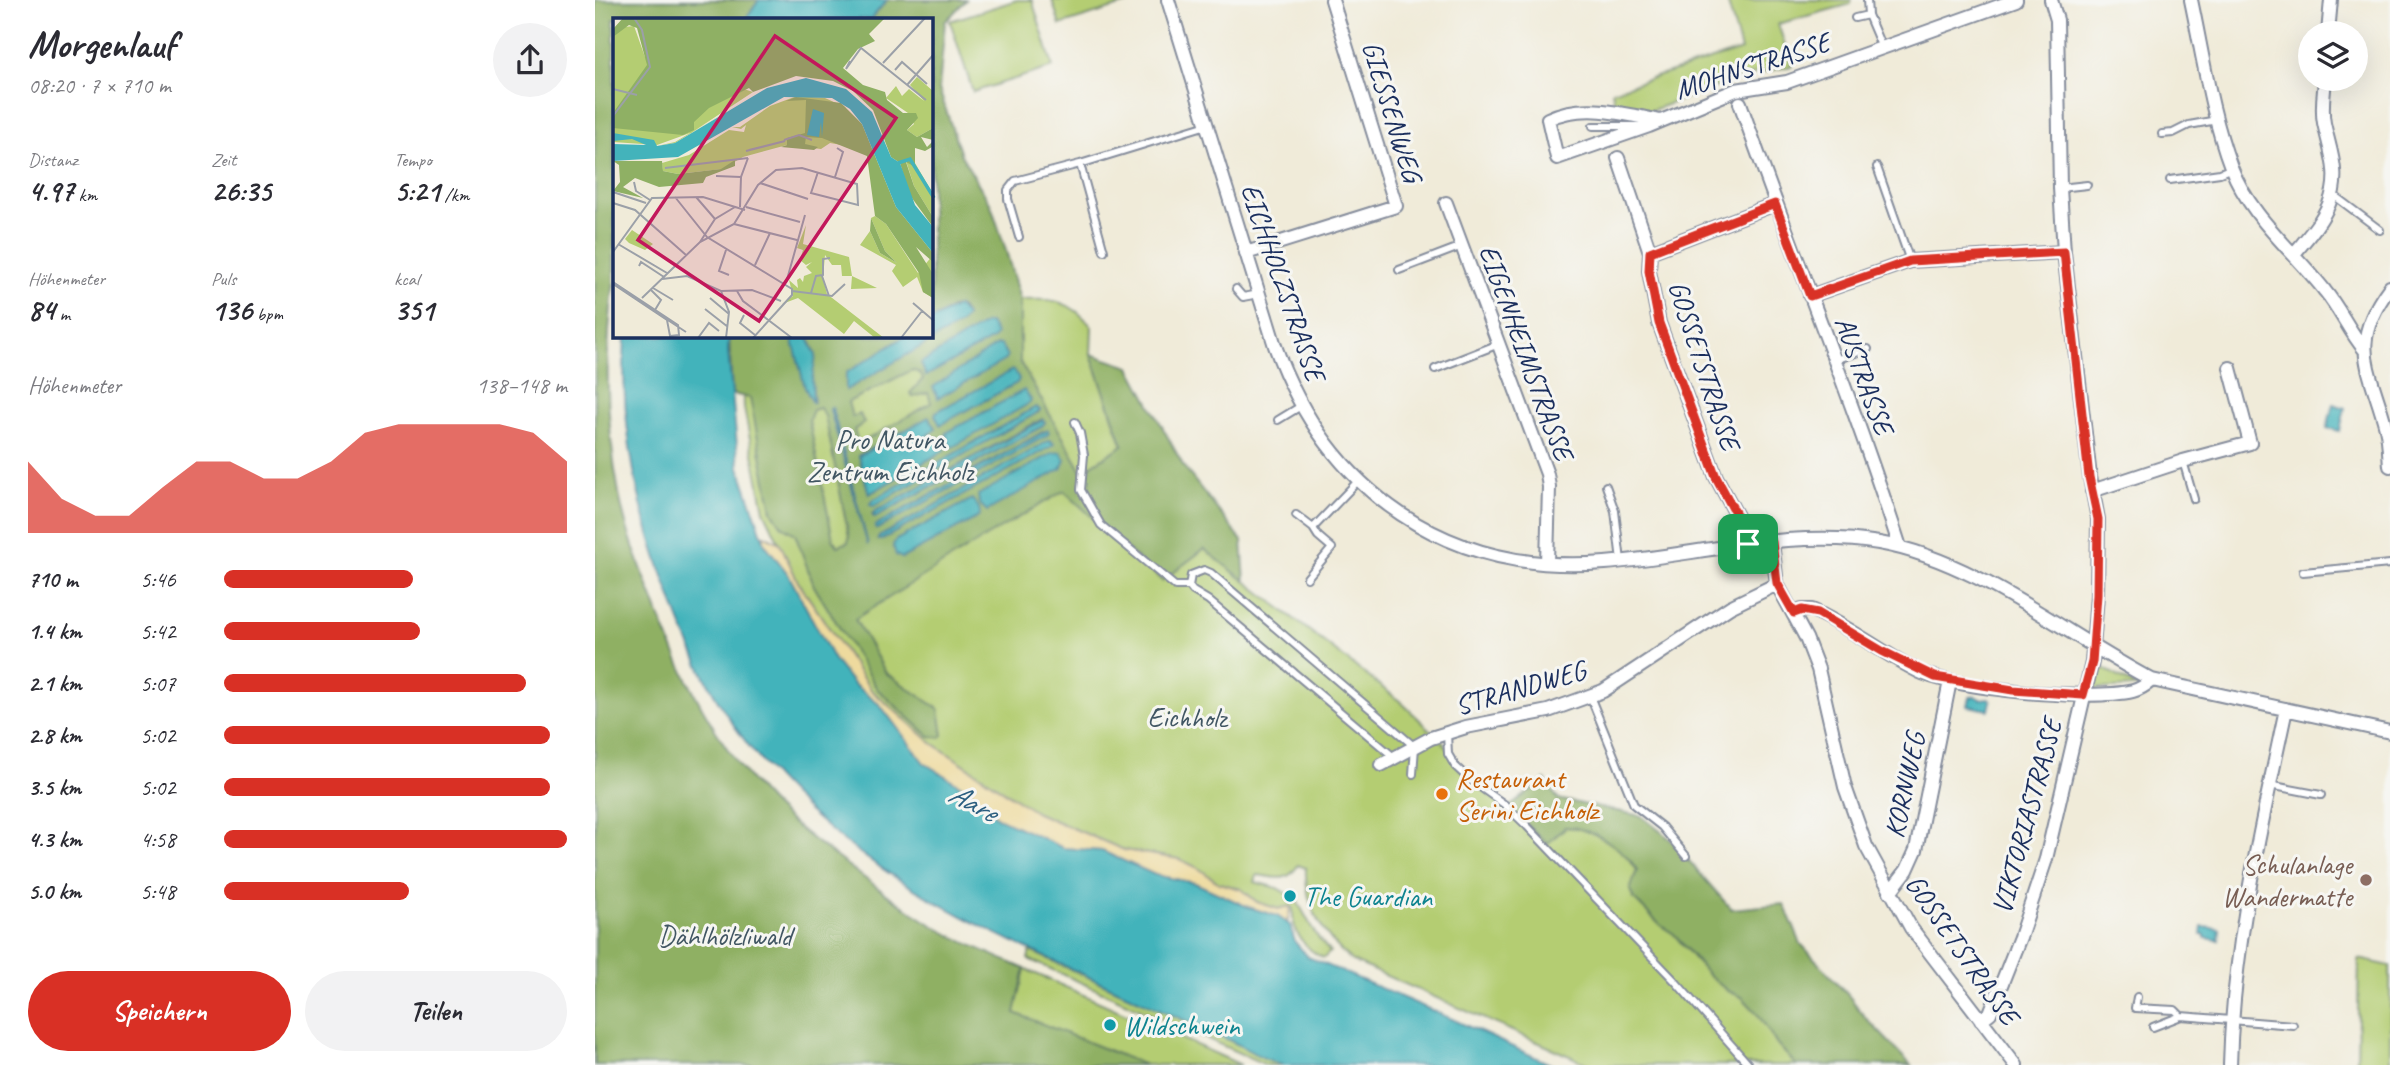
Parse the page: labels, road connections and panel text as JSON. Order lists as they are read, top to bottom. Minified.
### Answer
{"streets":{"street":["MOHNSTRASSE","GIESSENWEG","EICHHOLZSTRASSE","EIGENHEIMSTRASSE","GOSSETSTRASSE","AUSTRASSE","STRANDWEG","KORNWEG","VIKTORIASTRASSE"]},"crossings":[["GIESSENWEG","EICHHOLZSTRASSE"],["EICHHOLZSTRASSE","EIGENHEIMSTRASSE"],["EICHHOLZSTRASSE","GOSSETSTRASSE"],["EICHHOLZSTRASSE","AUSTRASSE"],["EICHHOLZSTRASSE","VIKTORIASTRASSE"],["GOSSETSTRASSE","STRANDWEG"],["GOSSETSTRASSE","KORNWEG"],["GOSSETSTRASSE","VIKTORIASTRASSE"]],"water":["Aare"],"parks":["Pro Natura Zentrum Eichholz","Eichholz","Dählhölzliwald"],"places":["Restaurant Serini Eichholz","Schulanlage Wandermatte","The Guardian","Wildschwein"],"page":{"heading":["Morgenlauf","08:20 · 7 × 710 m"],"stats":[["Distanz","4.97 km"],["Zeit","26:35"],["Tempo","5:21 /km"],["Höhenmeter","84 m"],["Puls","136 bpm"],["kcal","351"]],"chart":["Höhenmeter","138–148 m"],"list":[{"name":"710 m","note":"5:46"},{"name":"1.4 km","note":"5:42"},{"name":"2.1 km","note":"5:07"},{"name":"2.8 km","note":"5:02"},{"name":"3.5 km","note":"5:02"},{"name":"4.3 km","note":"4:58"},{"name":"5.0 km","note":"5:48"}],"buttons":["Speichern","Teilen"]}}
